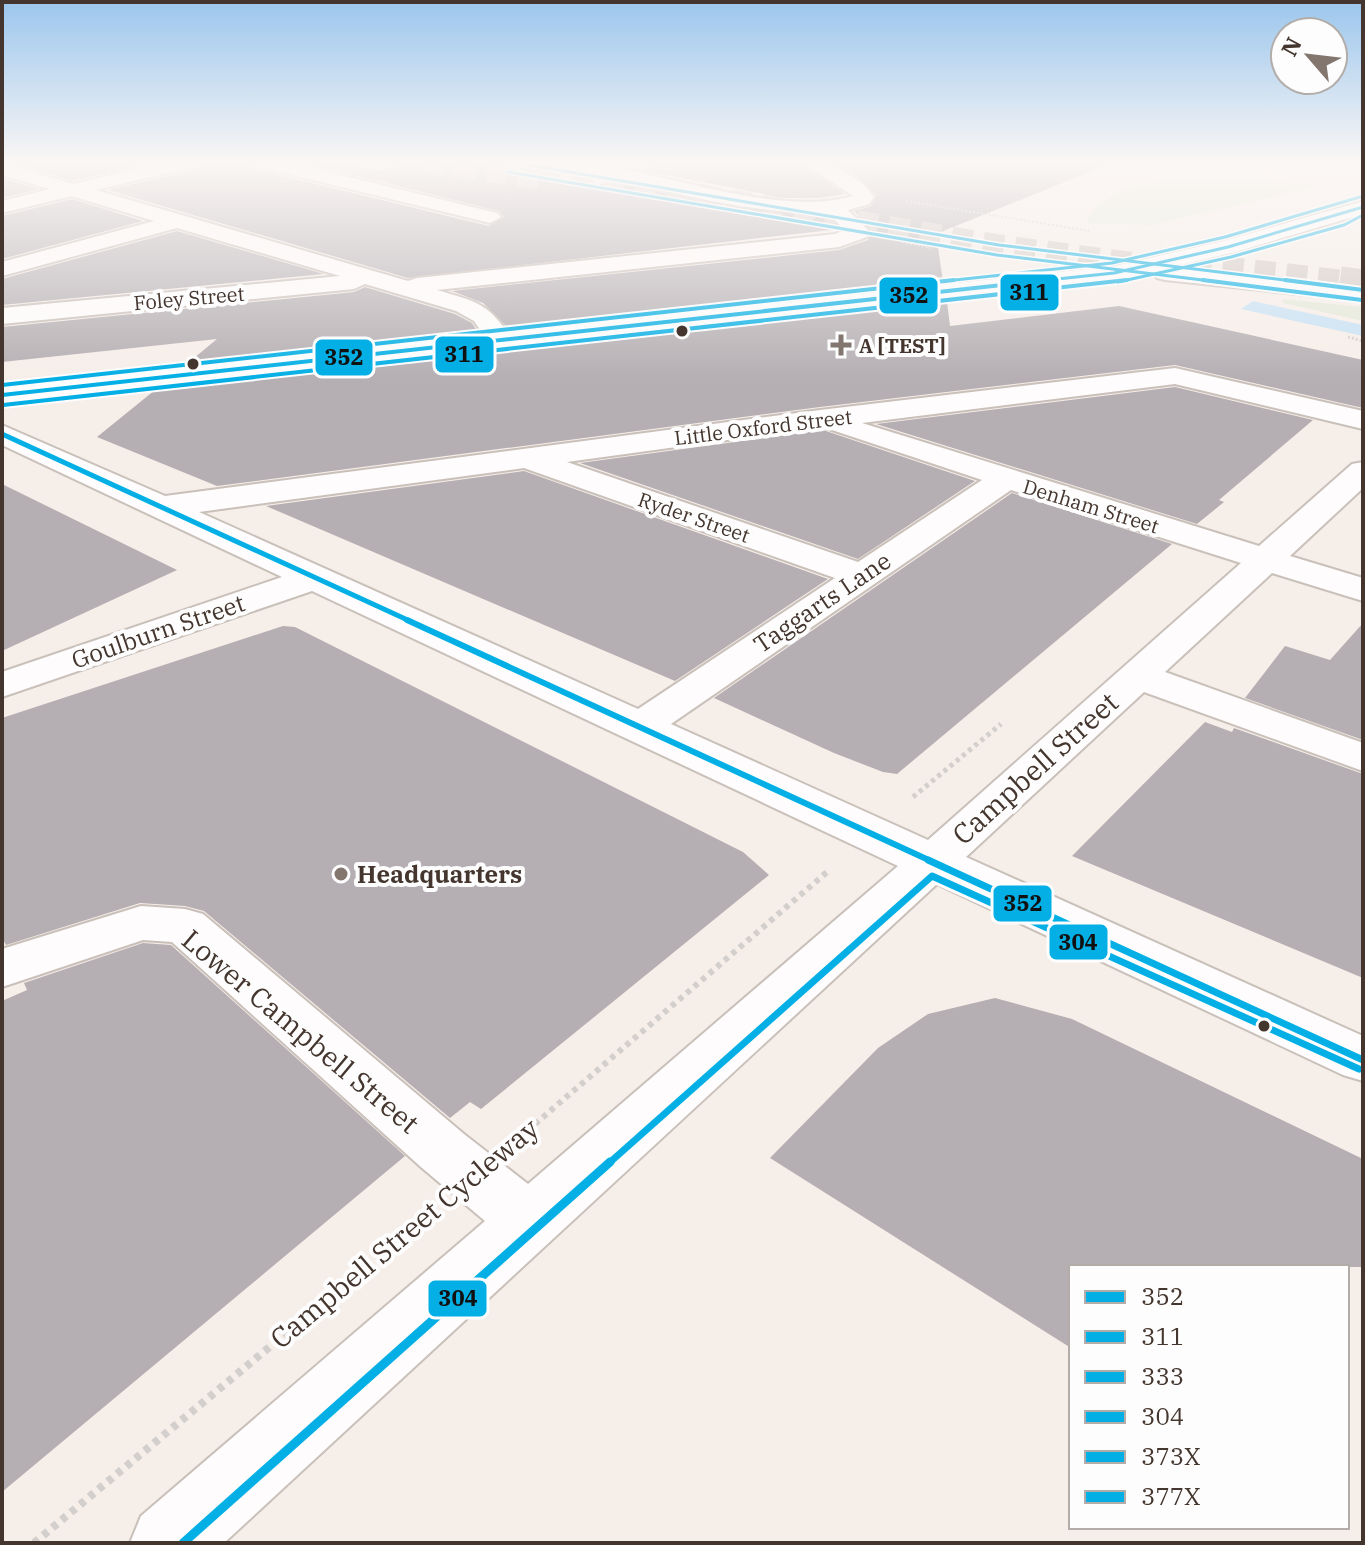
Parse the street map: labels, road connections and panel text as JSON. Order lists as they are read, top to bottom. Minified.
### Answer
{"streets":{"street":["Foley Street","Little Oxford Street","Denham Street","Ryder Street","Taggarts Lane","Goulburn Street","Campbell Street","Lower Campbell Street"],"path":["Campbell Street Cycleway"]},"crossings":[["Little Oxford Street","Denham Street"],["Little Oxford Street","Ryder Street"],["Denham Street","Taggarts Lane"],["Denham Street","Campbell Street"],["Ryder Street","Taggarts Lane"],["Campbell Street","Lower Campbell Street"],["Lower Campbell Street","Campbell Street Cycleway"]],"places":{"health":["A [TEST]"],"other":["Headquarters"]},"lines":["transit line 352","transit line 311","transit line 333","transit line 373X","transit line 377X","transit line 304"],"legend":["352","311","333","304","373X","377X"],"north":"top left"}
